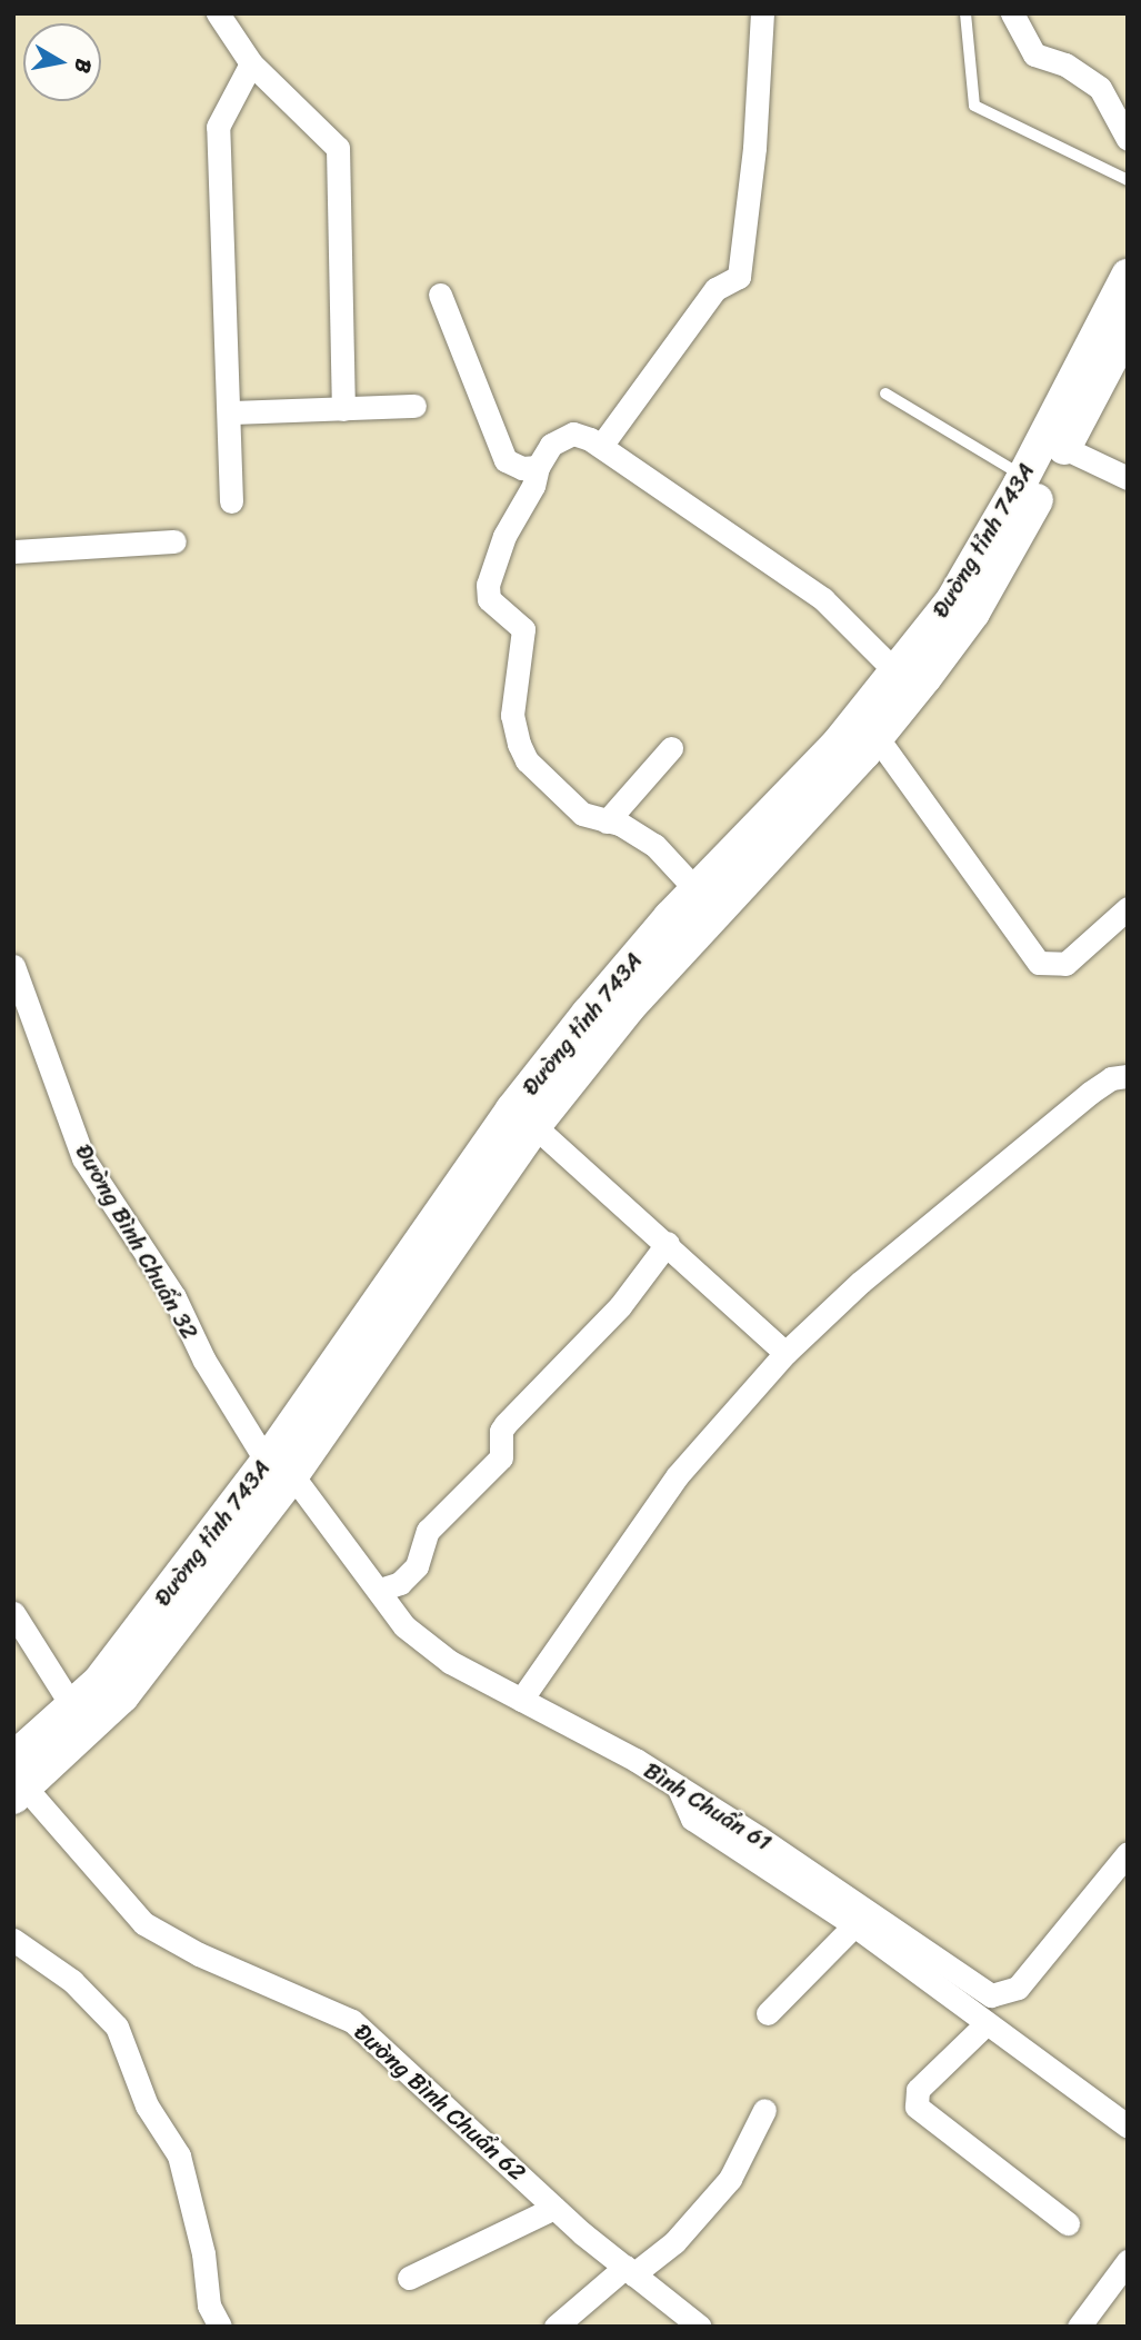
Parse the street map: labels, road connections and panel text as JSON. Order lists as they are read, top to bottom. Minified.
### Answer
{"streets":{"main road":["Đường tỉnh 743A"],"street":["Đường Bình Chuẩn 32","Bình Chuẩn 61","Đường Bình Chuẩn 62"]},"crossings":[["Đường tỉnh 743A","Đường Bình Chuẩn 32"],["Đường tỉnh 743A","Bình Chuẩn 61"],["Đường tỉnh 743A","Đường Bình Chuẩn 62"],["Đường Bình Chuẩn 32","Bình Chuẩn 61"]],"north":"right"}
